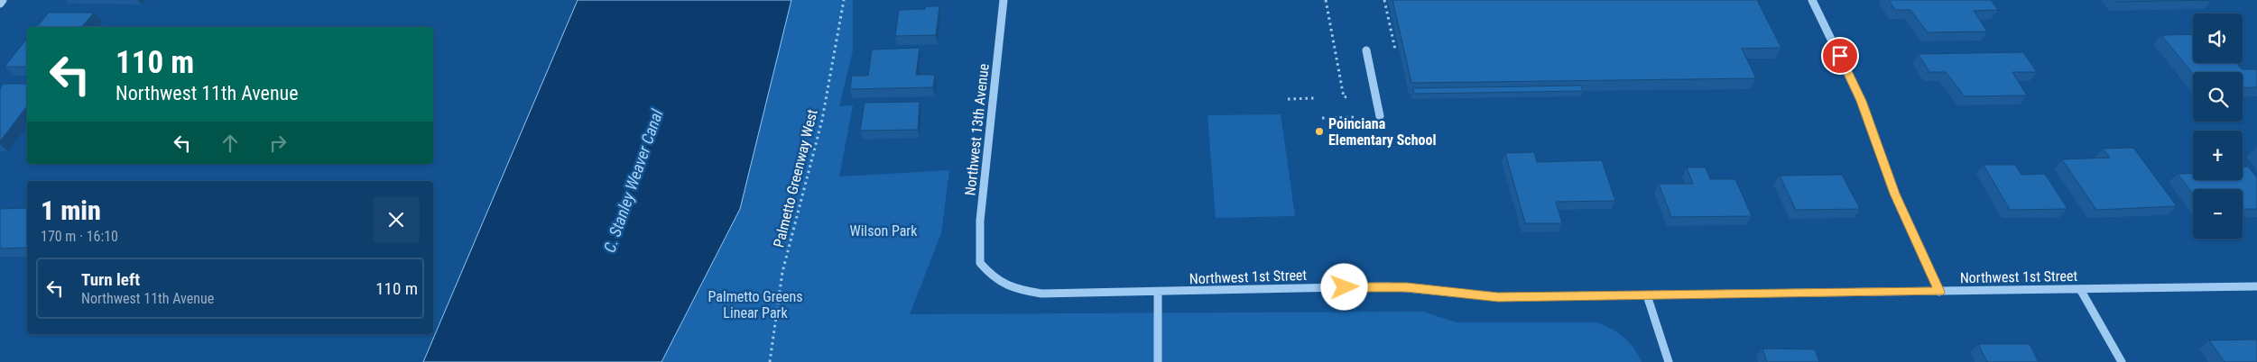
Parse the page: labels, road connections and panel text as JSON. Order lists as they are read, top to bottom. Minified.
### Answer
{"streets":{"street":["Northwest 13th Avenue","Northwest 1st Street"],"path":["Palmetto Greenway West"]},"crossings":[["Northwest 13th Avenue","Northwest 1st Street"]],"water":["C. Stanley Weaver Canal"],"parks":["Wilson Park","Palmetto Greens Linear Park"],"places":["Poinciana Elementary School"],"page":{"map_buttons":["+","−"],"turn":["110 m","Northwest 11th Avenue"],"heading":["1 min","170 m · 16:10"],"list":[{"name":"Turn left","note":"Northwest 11th Avenue","value":"110 m"}]}}
